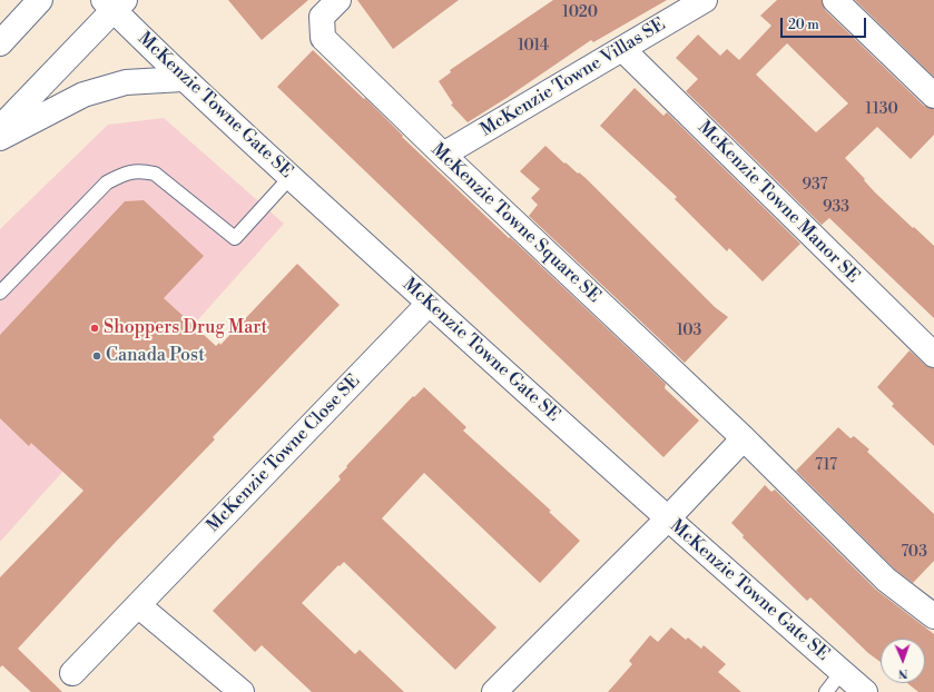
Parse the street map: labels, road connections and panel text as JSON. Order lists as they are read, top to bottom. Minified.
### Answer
{"streets":{"street":["McKenzie Towne Villas SE","McKenzie Towne Gate SE","McKenzie Towne Manor SE","McKenzie Towne Square SE","McKenzie Towne Close SE"]},"crossings":[["McKenzie Towne Villas SE","McKenzie Towne Manor SE"],["McKenzie Towne Villas SE","McKenzie Towne Square SE"],["McKenzie Towne Gate SE","McKenzie Towne Close SE"]],"places":["Shoppers Drug Mart","Canada Post"],"house_numbers":["1020","1014","1130","937","933","103","717","703"],"scale_bar":"20 m","north":"bottom"}
